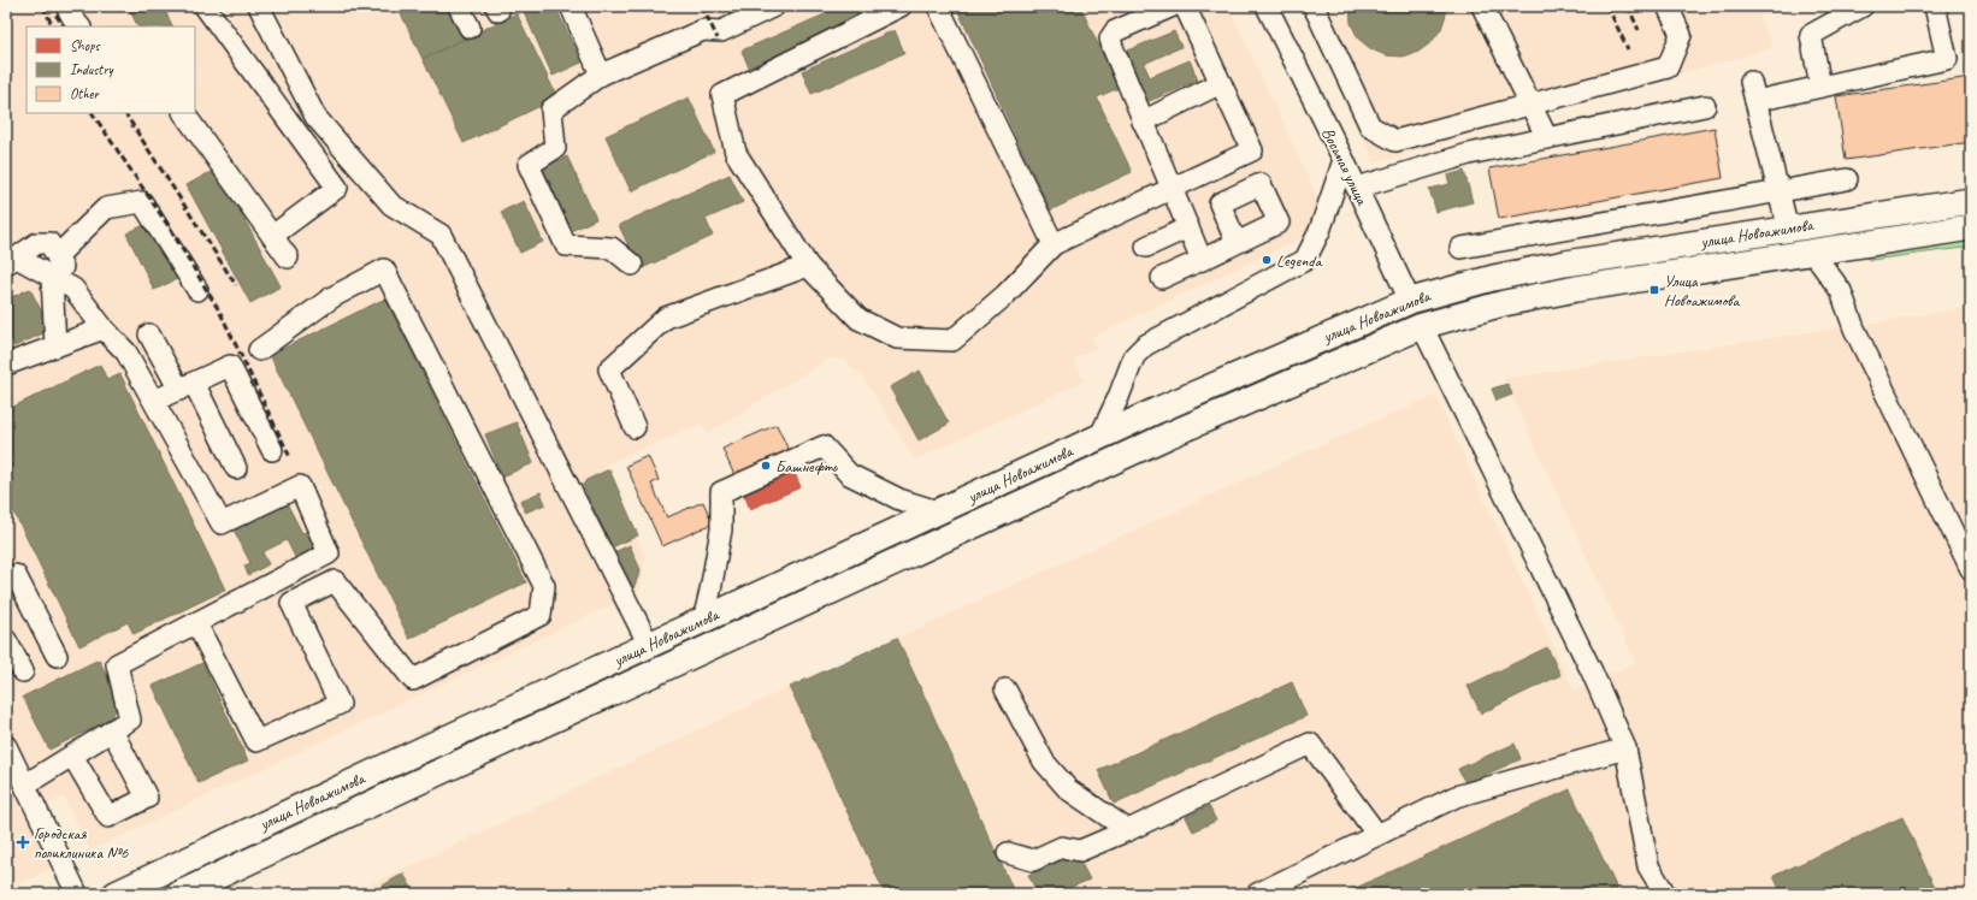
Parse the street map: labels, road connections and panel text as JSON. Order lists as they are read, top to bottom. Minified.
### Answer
{"streets":{"main road":["Восьмая улица","улица Новоажимова"]},"crossings":[["Восьмая улица","улица Новоажимова"]],"places":{"other":["Legenda","Башнефть"],"transit":["Улица Новоажимова"],"health":["Городская поликлиника №6"]},"legend":["Shops","Industry","Other"]}
